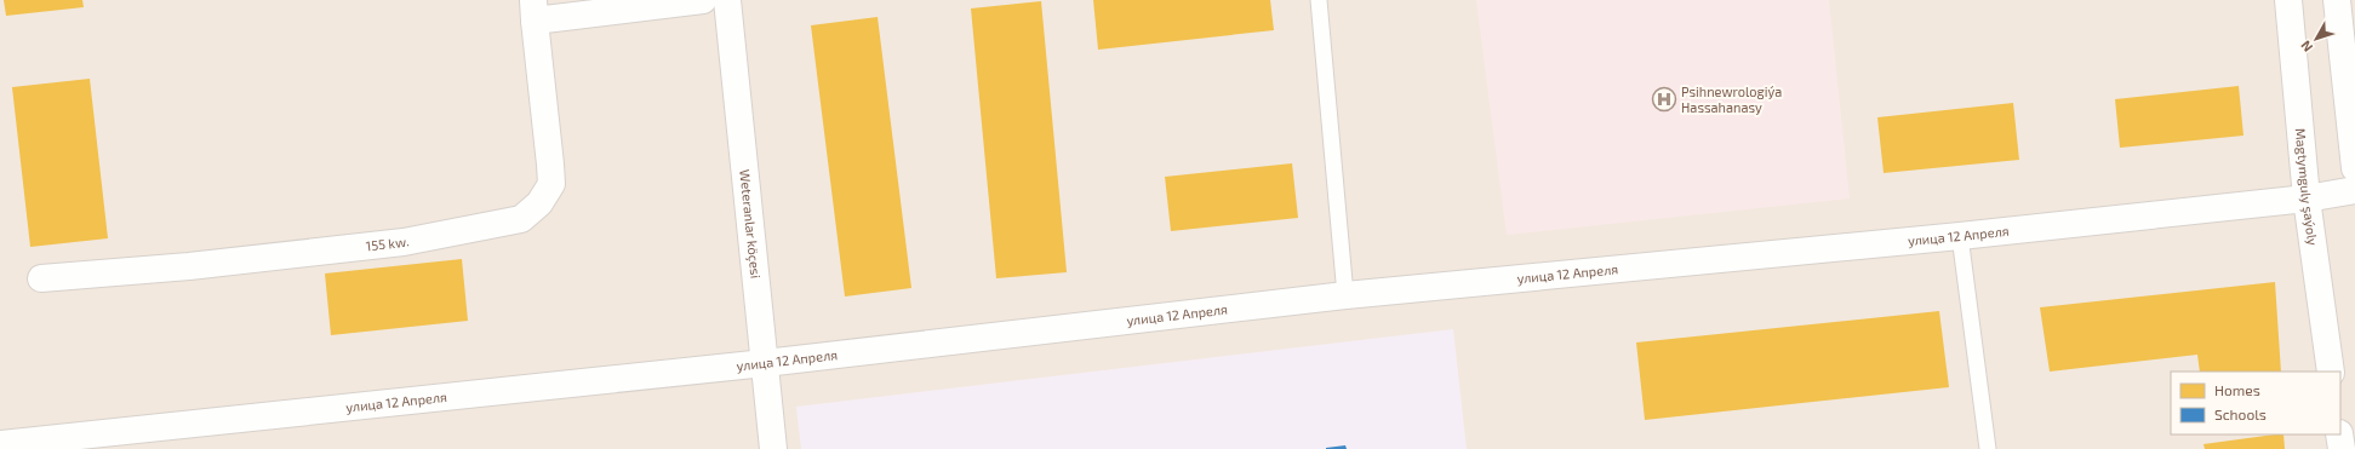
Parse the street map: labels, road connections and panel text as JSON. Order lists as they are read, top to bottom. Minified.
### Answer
{"streets":{"street":["Magtymguly şaýoly","Weteranlar köçesi","улица 12 Апреля","155 kw."]},"crossings":[["Magtymguly şaýoly","улица 12 Апреля"],["Weteranlar köçesi","улица 12 Апреля"]],"places":{"hospital":["Psihnewrologiýa Hassahanasy"]},"legend":["Homes","Schools"],"north":"bottom left"}
